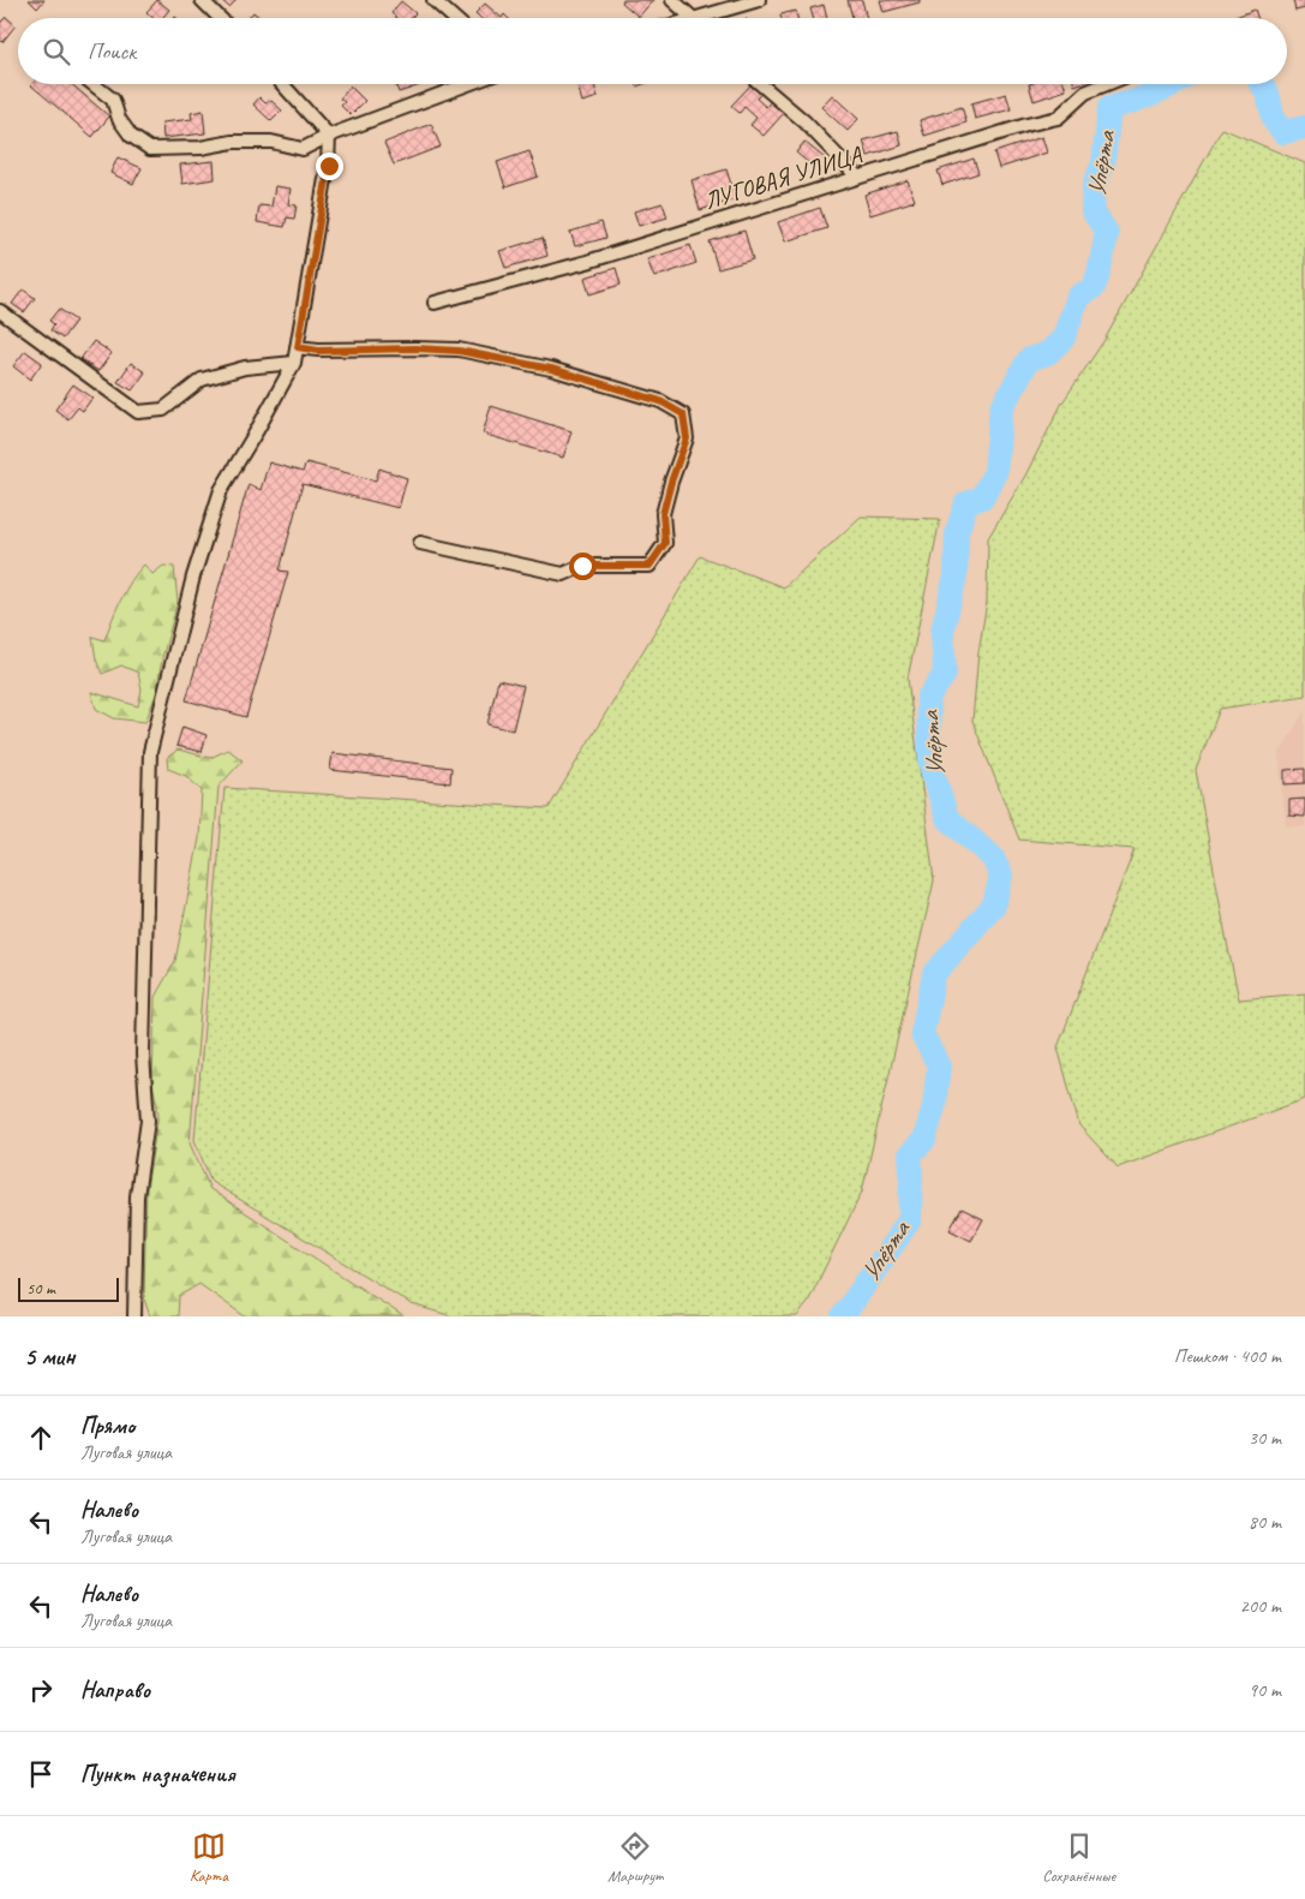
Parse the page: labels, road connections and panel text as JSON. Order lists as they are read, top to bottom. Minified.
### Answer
{"streets":{"street":["ЛУГОВАЯ УЛИЦА"]},"water":["Упёрта"],"scale_bar":"50 m","page":{"search":"Поиск","scale":"50 m","heading":["5 мин","Пешком · 400 m"],"list":[["Прямо","Луговая улица","30 m"],["Налево","Луговая улица","80 m"],["Налево","Луговая улица","200 m"],["Направо","90 m"],"Пункт назначения"],"nav":["Карта","Маршрут","Сохранённые"]}}
